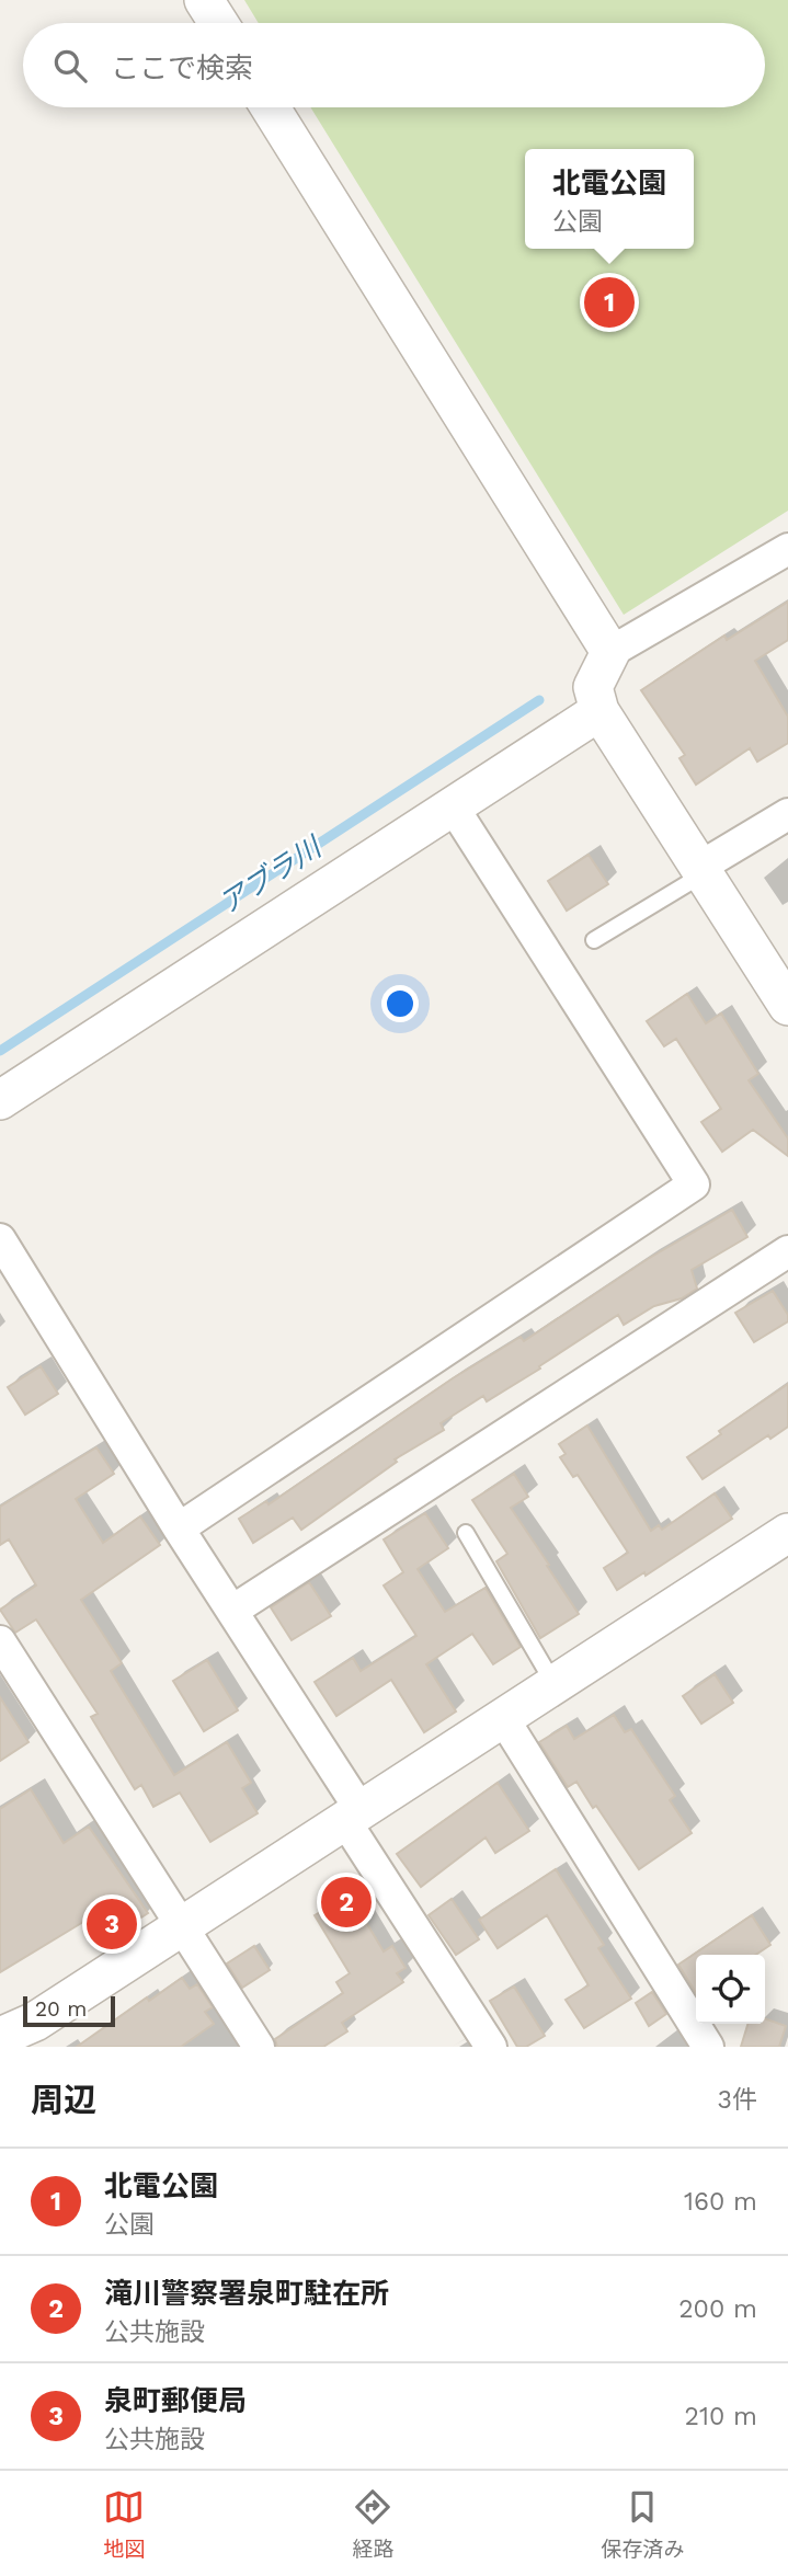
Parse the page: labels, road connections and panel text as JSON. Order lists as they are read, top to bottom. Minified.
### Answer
{"water":["アブラ川"],"scale_bar":"20 m","page":{"search":"ここで検索","popup":["北電公園","公園"],"pins":["1","2","3"],"scale":"20 m","heading":["周辺","3件"],"list":[{"mark":"1","name":"北電公園","note":"公園","value":"160 m"},{"mark":"2","name":"滝川警察署泉町駐在所","note":"公共施設","value":"200 m"},{"mark":"3","name":"泉町郵便局","note":"公共施設","value":"210 m"}],"nav":["地図","経路","保存済み"]}}
